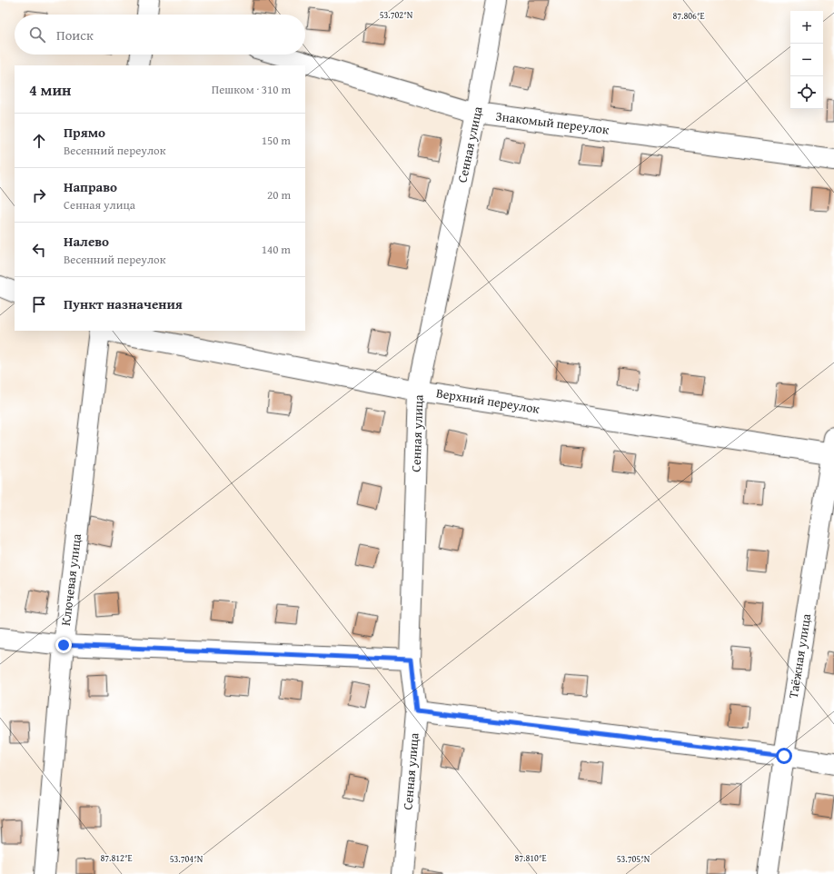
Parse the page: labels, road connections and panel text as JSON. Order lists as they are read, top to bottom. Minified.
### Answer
{"streets":{"street":["Знакомый переулок","Сенная улица","Верхний переулок","Ключевая улица","Таёжная улица"]},"crossings":[["Знакомый переулок","Сенная улица"],["Сенная улица","Верхний переулок"],["Верхний переулок","Таёжная улица"]],"page":{"map_buttons":["+","−"],"search":"Поиск","heading":["4 мин","Пешком · 310 m"],"list":[["Прямо","Весенний переулок","150 m"],["Направо","Сенная улица","20 m"],["Налево","Весенний переулок","140 m"],"Пункт назначения"]},"coordinates":["53.702°N","87.806°E","87.812°E","87.810°E","53.704°N","53.705°N"]}
